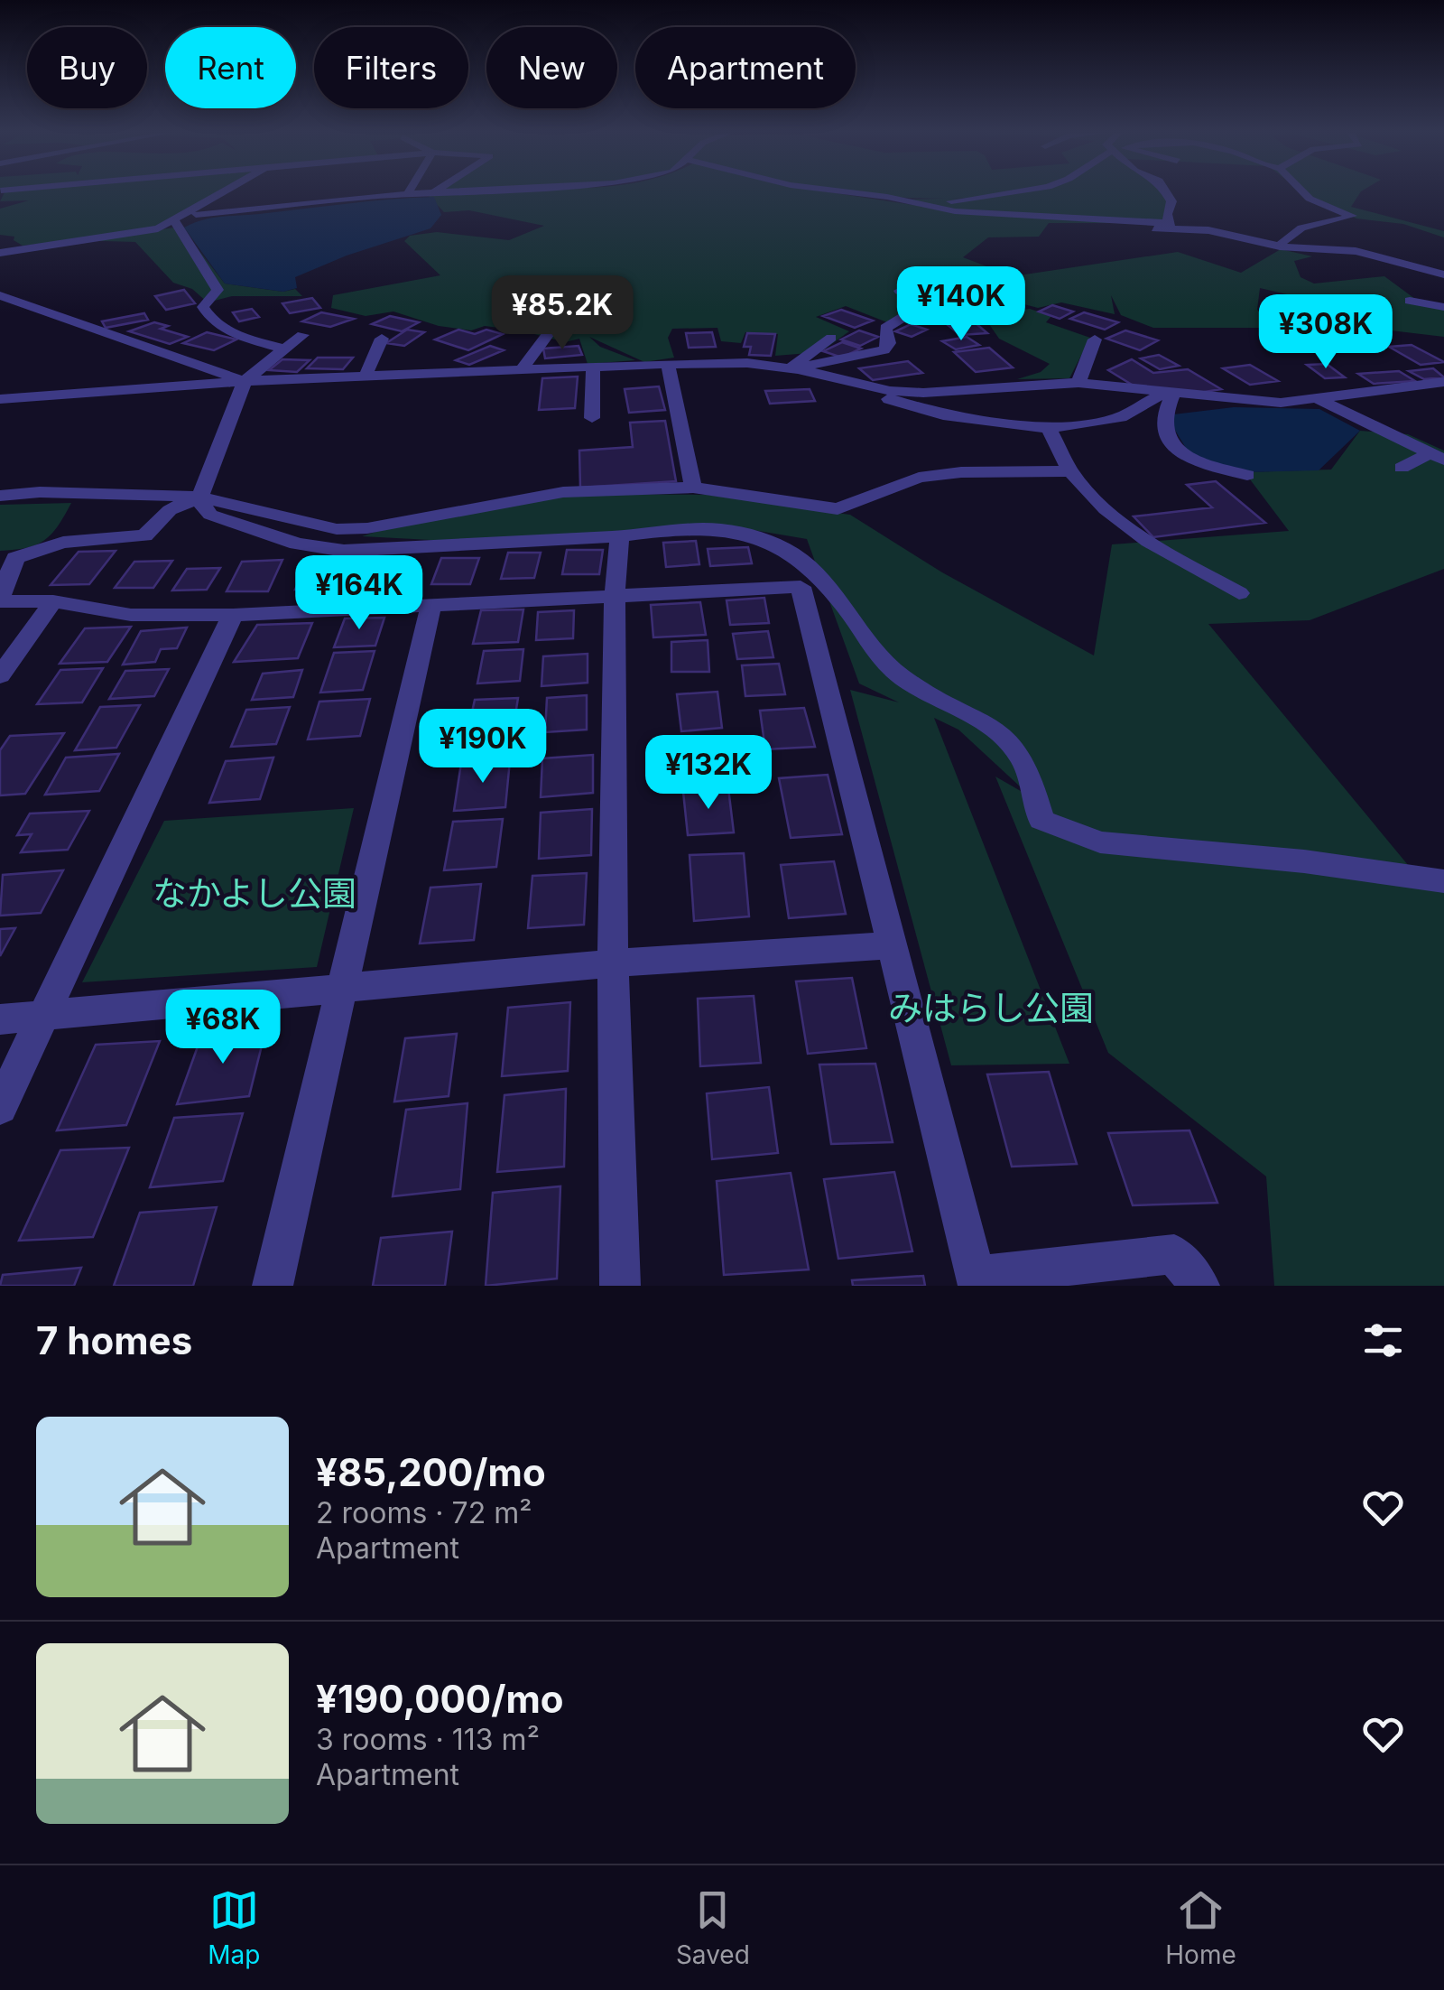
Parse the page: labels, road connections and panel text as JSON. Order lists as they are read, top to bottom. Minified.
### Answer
{"parks":["なかよし公園","みはらし公園"],"page":{"chip":["Buy","Rent","Filters","New","Apartment"],"price":["¥140K","¥85.2K","¥308K","¥164K","¥190K","¥132K","¥68K"],"heading":"7 homes","list":[{"name":"¥85,200/mo","note":"2 rooms · 72 m² · Apartment"},{"name":"¥190,000/mo","note":"3 rooms · 113 m² · Apartment"}],"tabs":["Map","Saved","Home"]}}
